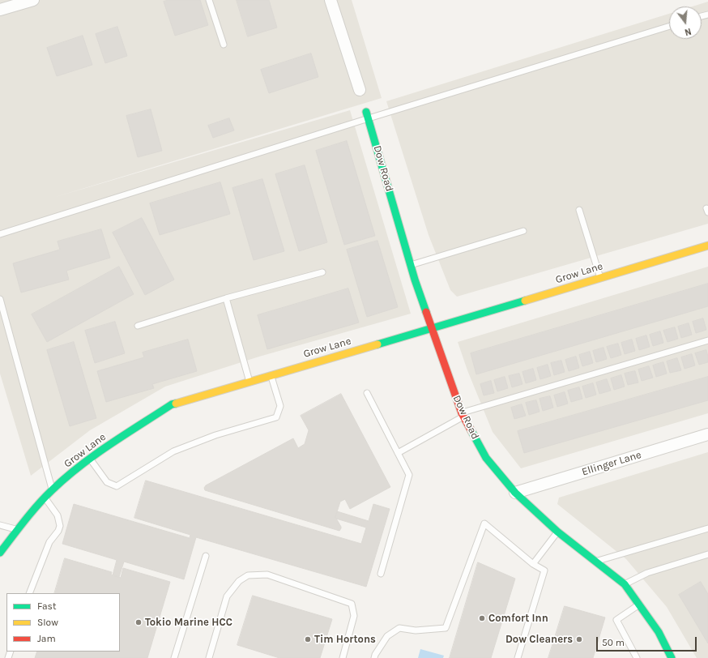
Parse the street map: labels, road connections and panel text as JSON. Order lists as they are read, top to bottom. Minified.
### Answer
{"streets":{"street":["Dow Road","Grow Lane","Ellinger Lane"]},"crossings":[["Dow Road","Grow Lane"],["Dow Road","Ellinger Lane"]],"places":["Comfort Inn","Tokio Marine HCC","Tim Hortons","Dow Cleaners"],"legend":["Fast","Slow","Jam"],"scale_bar":"50 m","north":"bottom"}
